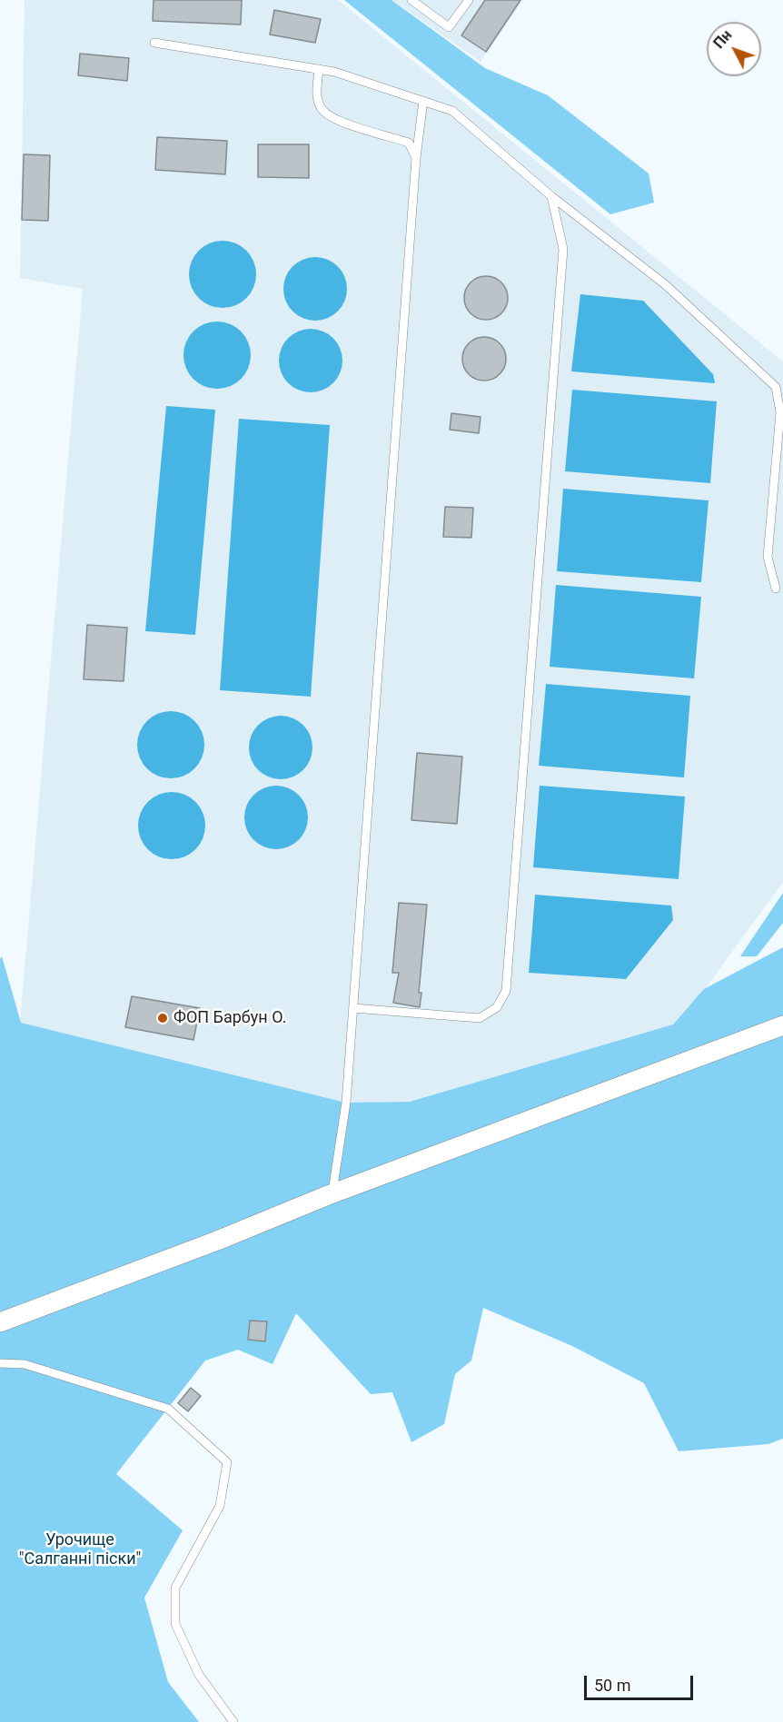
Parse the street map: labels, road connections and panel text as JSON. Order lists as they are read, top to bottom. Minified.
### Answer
{"parks":["Урочище \"Салганні піски\""],"places":["ФОП Барбун О."],"scale_bar":"50 m","north":"top left"}
